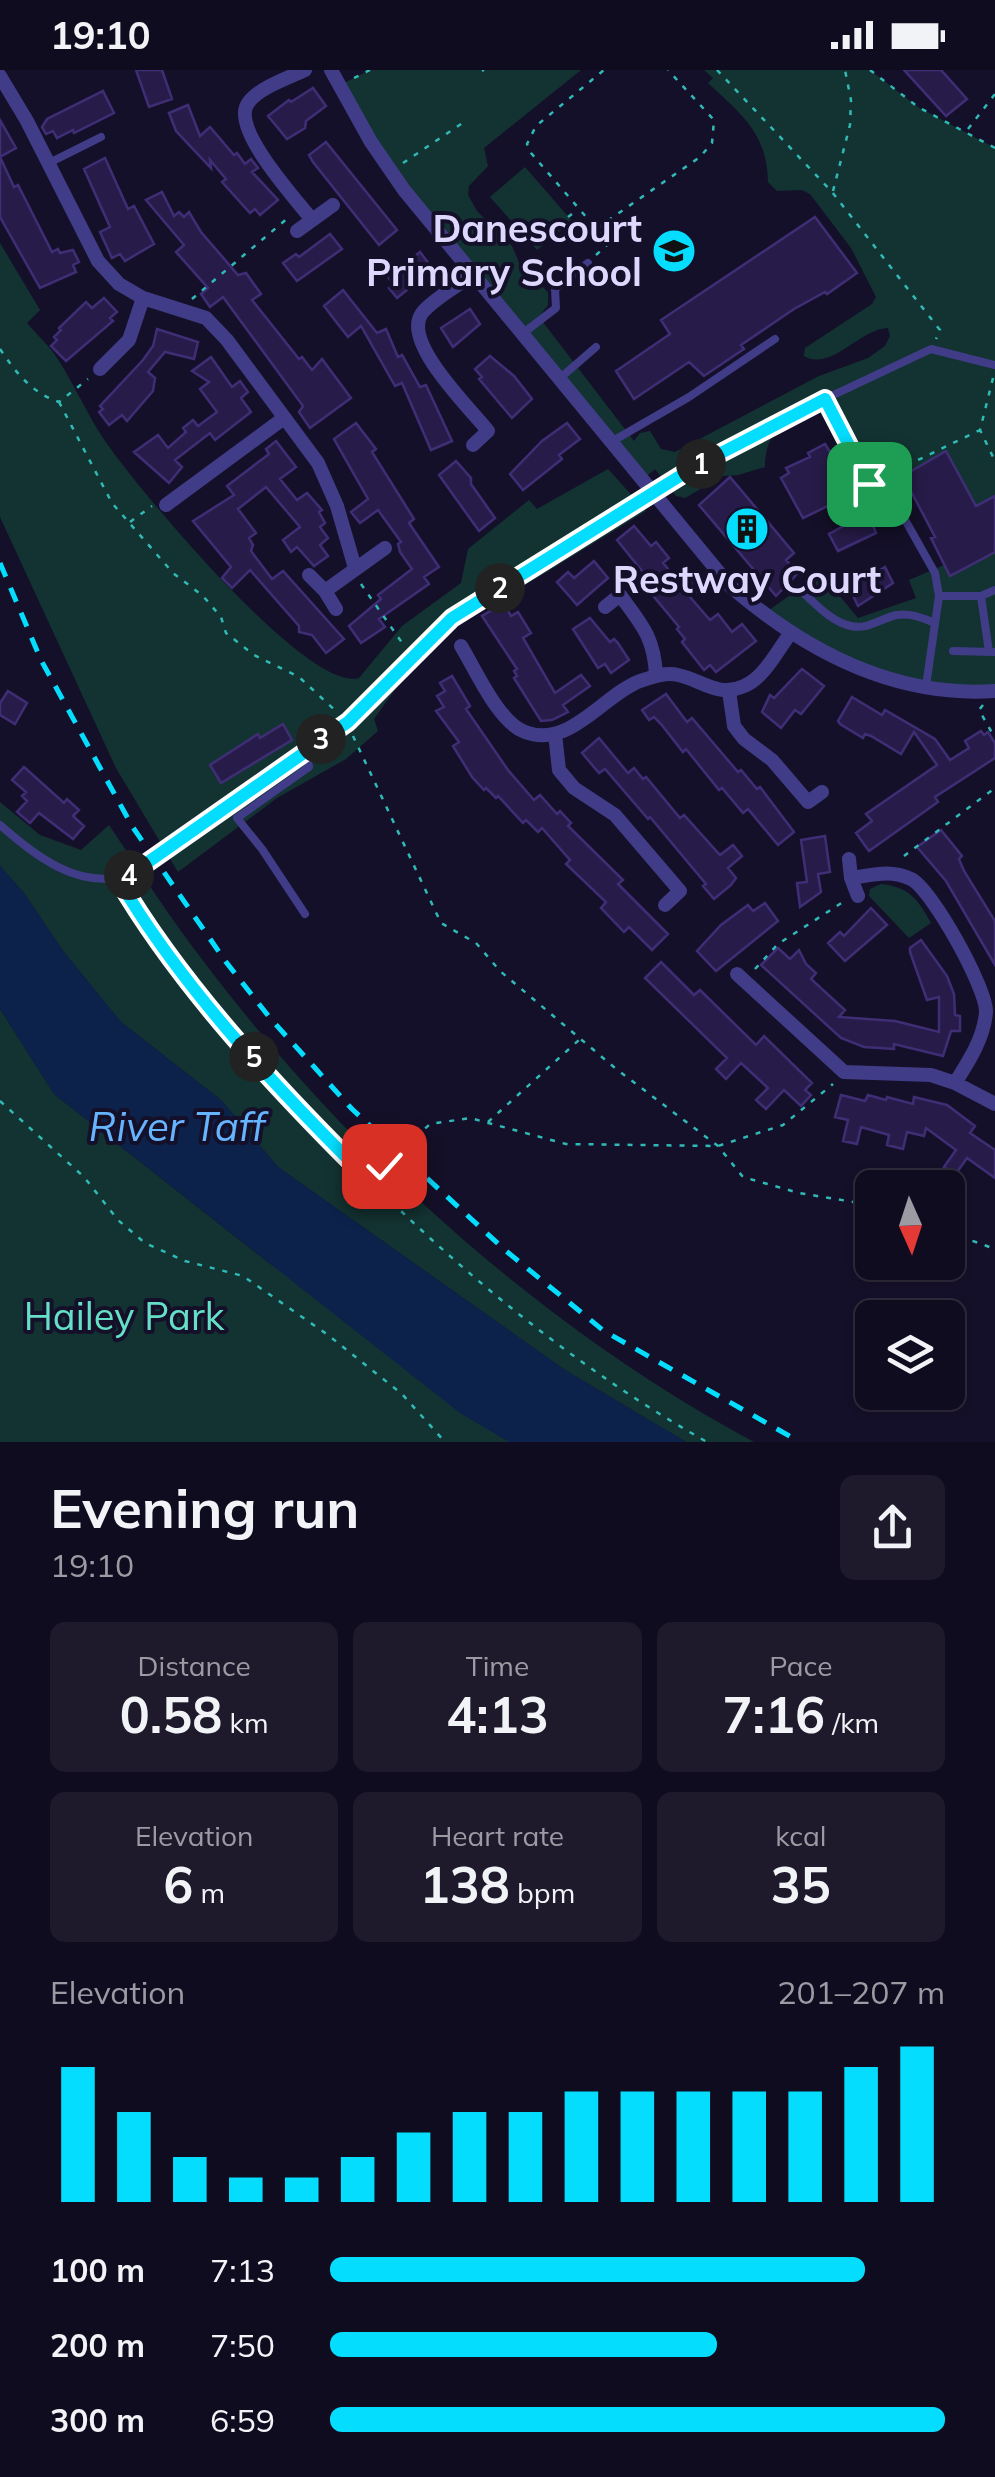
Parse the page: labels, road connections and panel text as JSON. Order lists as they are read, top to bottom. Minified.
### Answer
{"water":["River Taff"],"parks":["Hailey Park"],"places":{"school or university":["Danescourt Primary School"],"building":["Restway Court"]},"north":"bottom","page":{"status":"19:10","pins":["1","2","3","4","5"],"heading":["Evening run","19:10"],"stats":[["Distance","0.58 km"],["Time","4:13"],["Pace","7:16 /km"],["Elevation","6 m"],["Heart rate","138 bpm"],["kcal","35"]],"chart":["Elevation","201–207 m"],"list":[{"name":"100 m","note":"7:13"},{"name":"200 m","note":"7:50"},{"name":"300 m","note":"6:59"}]}}
